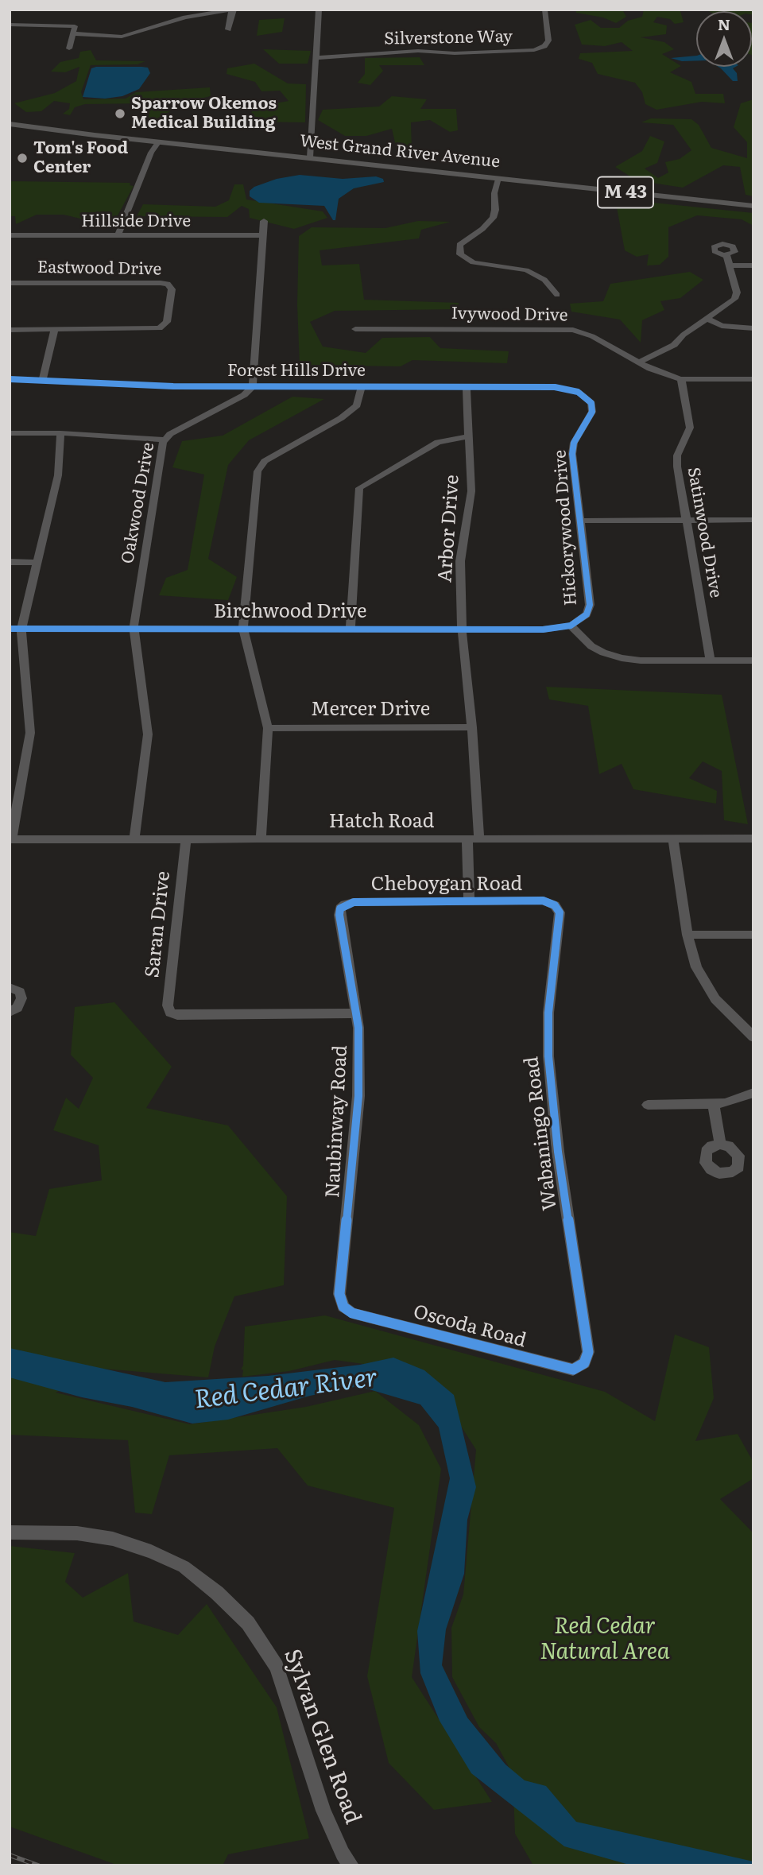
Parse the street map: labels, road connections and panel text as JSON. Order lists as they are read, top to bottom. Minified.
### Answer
{"streets":{"main road":["West Grand River Avenue","M 43"],"street":["Silverstone Way","Hillside Drive","Eastwood Drive","Ivywood Drive","Forest Hills Drive","Oakwood Drive","Hickorywood Drive","Arbor Drive","Satinwood Drive","Birchwood Drive","Mercer Drive","Hatch Road","Cheboygan Road","Saran Drive","Naubinway Road","Wabaningo Road","Oscoda Road","Sylvan Glen Road"]},"crossings":[["Ivywood Drive","Satinwood Drive"],["Forest Hills Drive","Oakwood Drive"],["Forest Hills Drive","Hickorywood Drive"],["Forest Hills Drive","Arbor Drive"],["Oakwood Drive","Birchwood Drive"],["Oakwood Drive","Hatch Road"],["Hickorywood Drive","Birchwood Drive"],["Arbor Drive","Birchwood Drive"],["Arbor Drive","Mercer Drive"],["Arbor Drive","Hatch Road"],["Hatch Road","Saran Drive"],["Cheboygan Road","Naubinway Road"],["Cheboygan Road","Wabaningo Road"],["Saran Drive","Naubinway Road"],["Naubinway Road","Oscoda Road"],["Wabaningo Road","Oscoda Road"]],"water":["Red Cedar River"],"parks":["Red Cedar Natural Area"],"places":["Sparrow Okemos Medical Building","Tom's Food Center"],"north":"top"}
